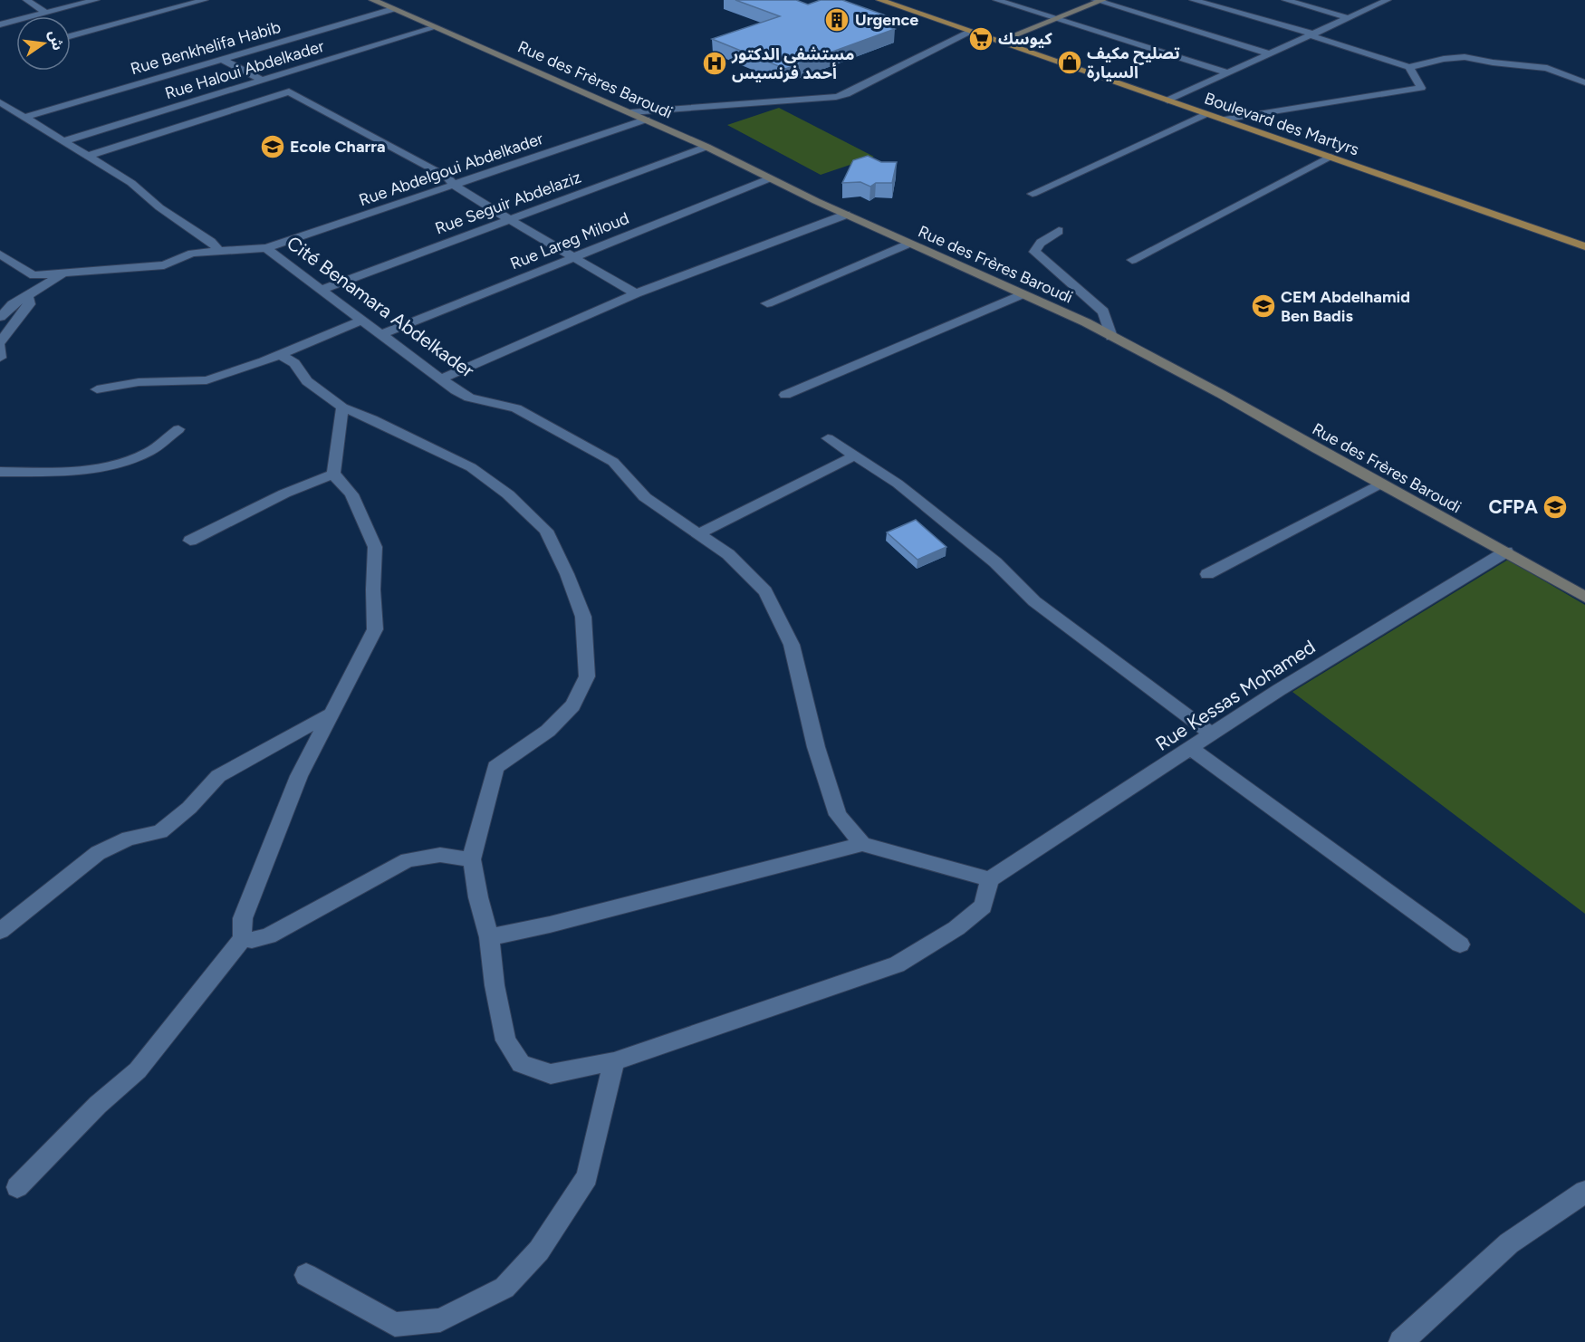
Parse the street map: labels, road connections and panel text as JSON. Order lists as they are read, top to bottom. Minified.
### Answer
{"streets":{"main road":["Boulevard des Martyrs"],"street":["Rue Benkhelifa Habib","Rue Haloui Abdelkader","Rue des Frères Baroudi","Rue Abdelgoui Abdelkader","Rue Seguir Abdelaziz","Rue Lareg Miloud","Cité Benamara Abdelkader","Rue Kessas Mohamed"]},"crossings":[["Rue Benkhelifa Habib","Rue des Frères Baroudi"],["Rue Haloui Abdelkader","Rue des Frères Baroudi"],["Rue des Frères Baroudi","Rue Abdelgoui Abdelkader"],["Rue des Frères Baroudi","Rue Seguir Abdelaziz"],["Rue des Frères Baroudi","Rue Lareg Miloud"],["Rue des Frères Baroudi","Rue Kessas Mohamed"],["Rue Abdelgoui Abdelkader","Cité Benamara Abdelkader"],["Rue Seguir Abdelaziz","Cité Benamara Abdelkader"],["Rue Lareg Miloud","Cité Benamara Abdelkader"]],"places":{"building":["Urgence"],"supermarket":["كيوسك"],"shop":["تصليح مكيف السيارة"],"hospital":["مستشفى الدكتور أحمد فرنسيس"],"school or university":["Ecole Charra","CEM Abdelhamid Ben Badis","CFPA"]},"north":"right"}
